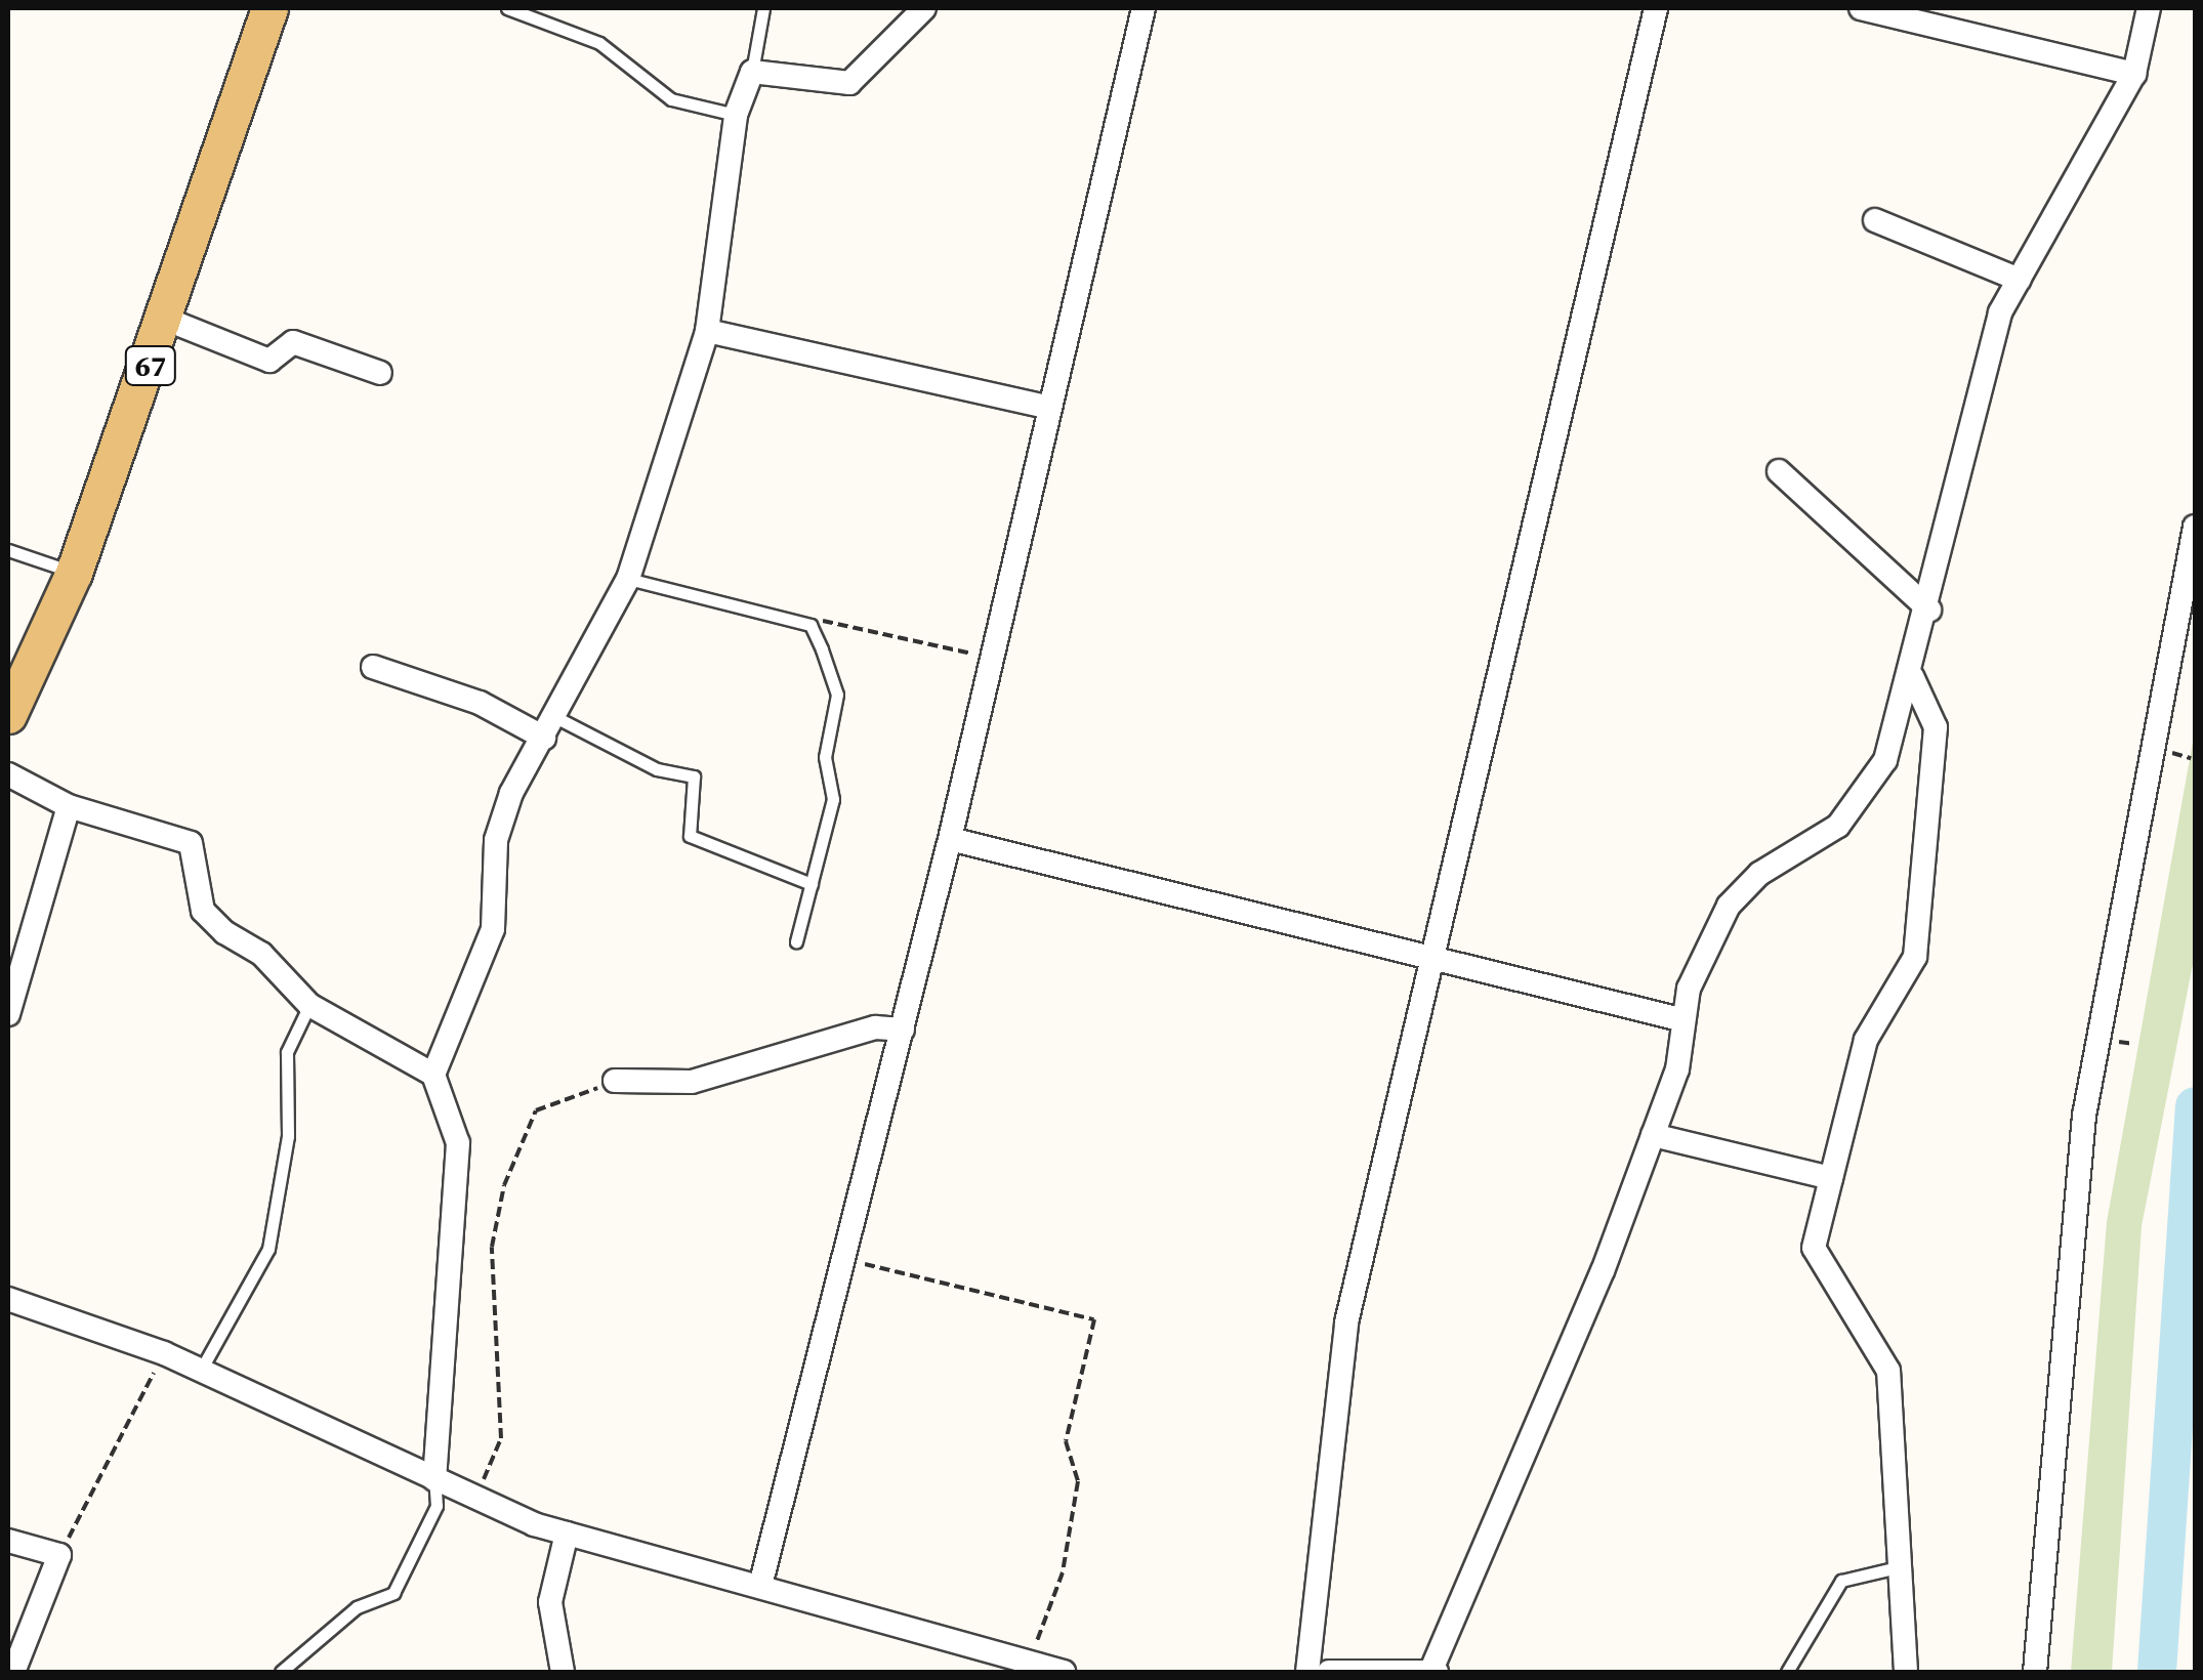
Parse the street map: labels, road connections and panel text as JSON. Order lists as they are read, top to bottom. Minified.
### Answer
{"streets":{"main road":["67"]}}
